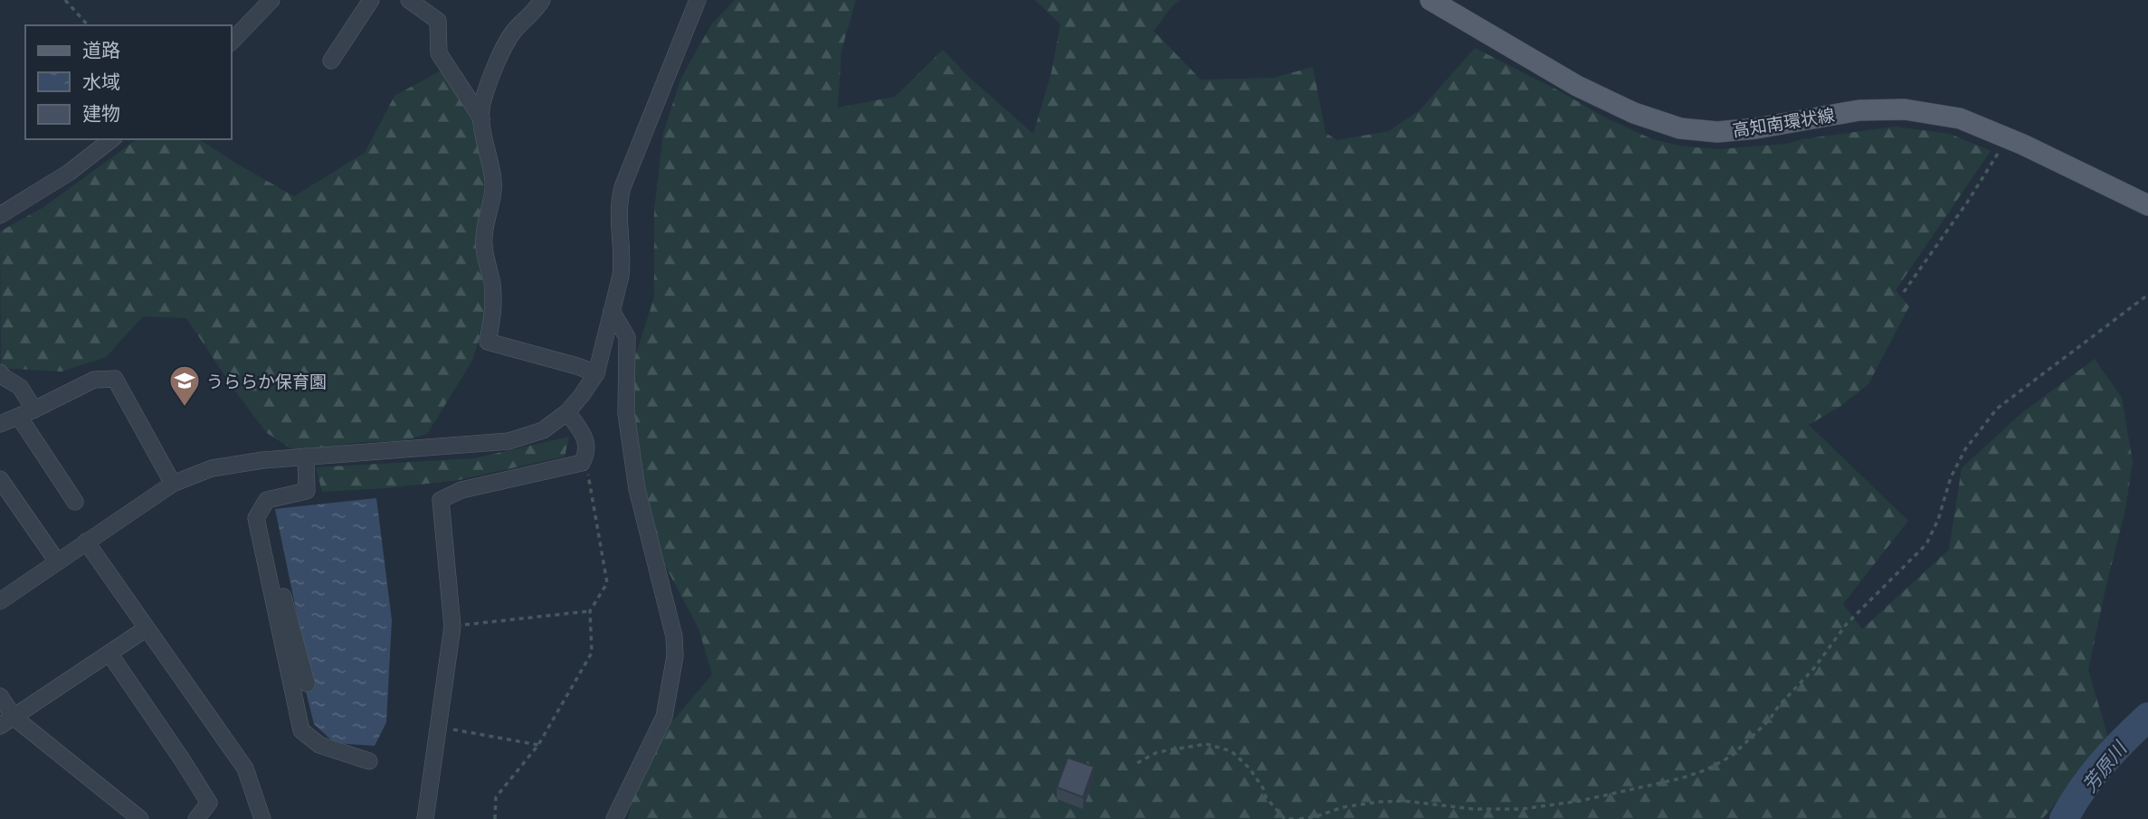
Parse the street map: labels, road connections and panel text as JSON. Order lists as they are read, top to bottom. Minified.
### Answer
{"streets":{"main road":["高知南環状線"]},"water":["芳原川"],"places":{"school or university":["うららか保育園"]},"legend":["道路","水域","建物"]}
